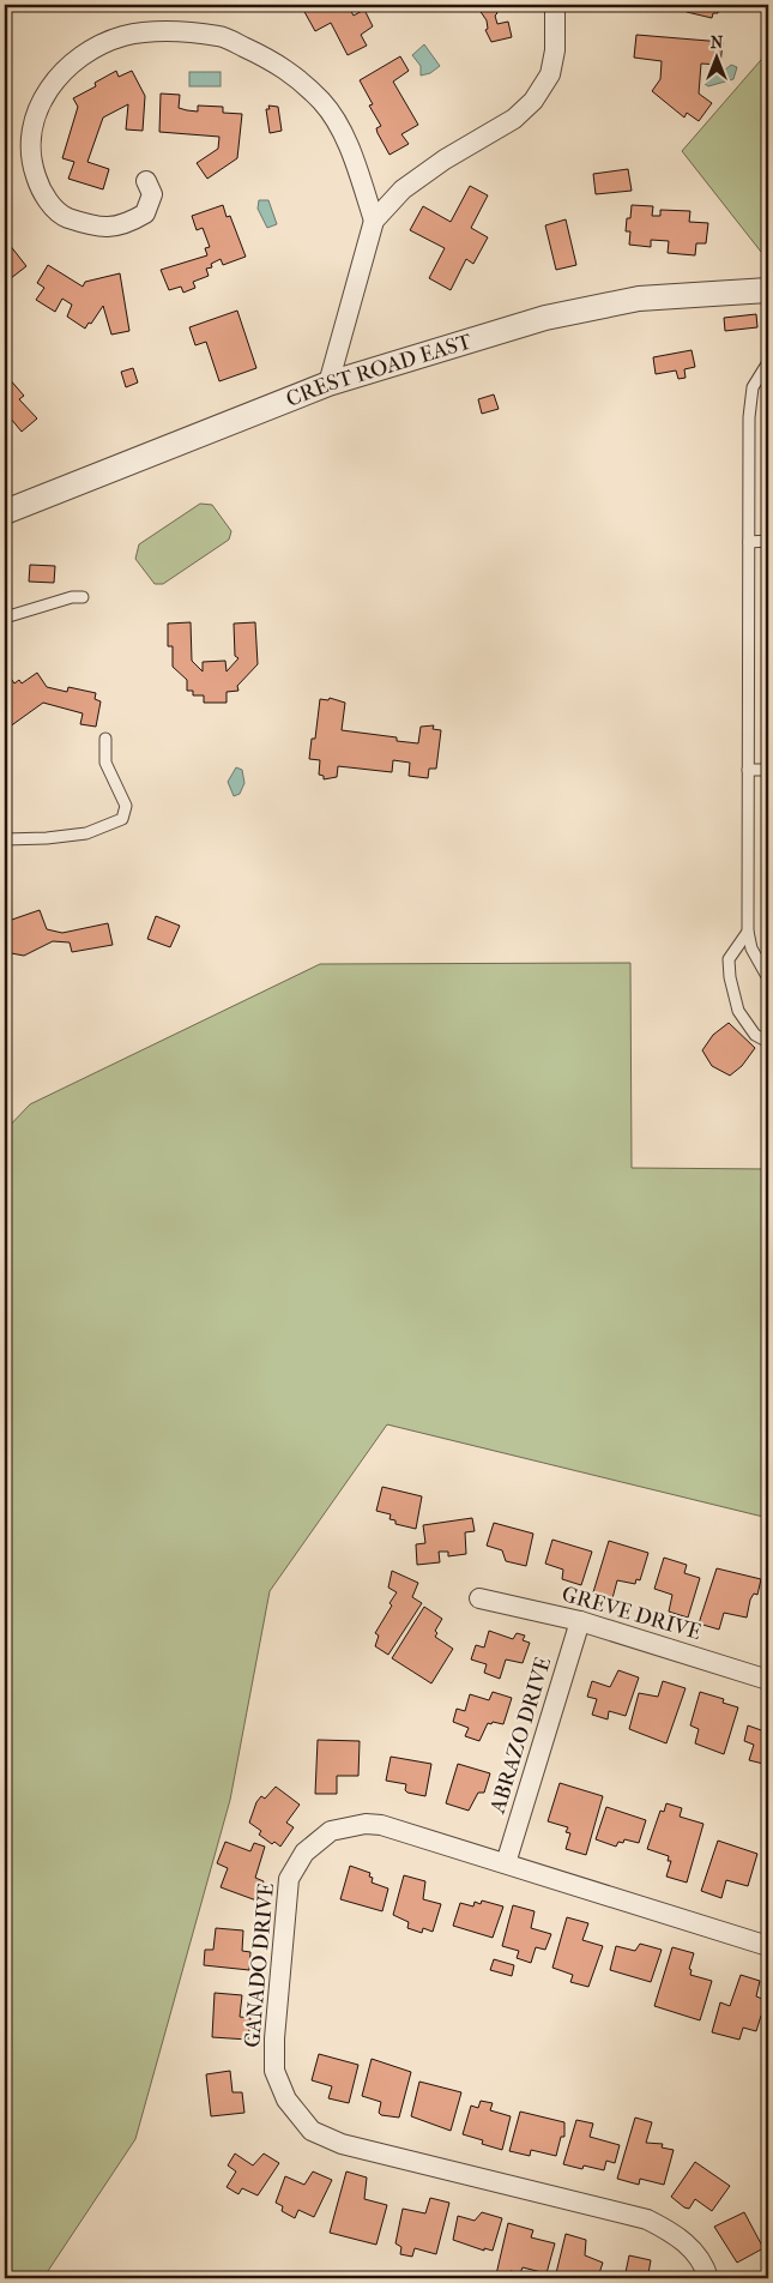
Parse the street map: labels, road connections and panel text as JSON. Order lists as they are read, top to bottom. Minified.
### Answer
{"streets":{"street":["CREST ROAD EAST","GREVE DRIVE","ABRAZO DRIVE","GANADO DRIVE"]},"crossings":[["GREVE DRIVE","ABRAZO DRIVE"],["ABRAZO DRIVE","GANADO DRIVE"]],"north":"top"}
